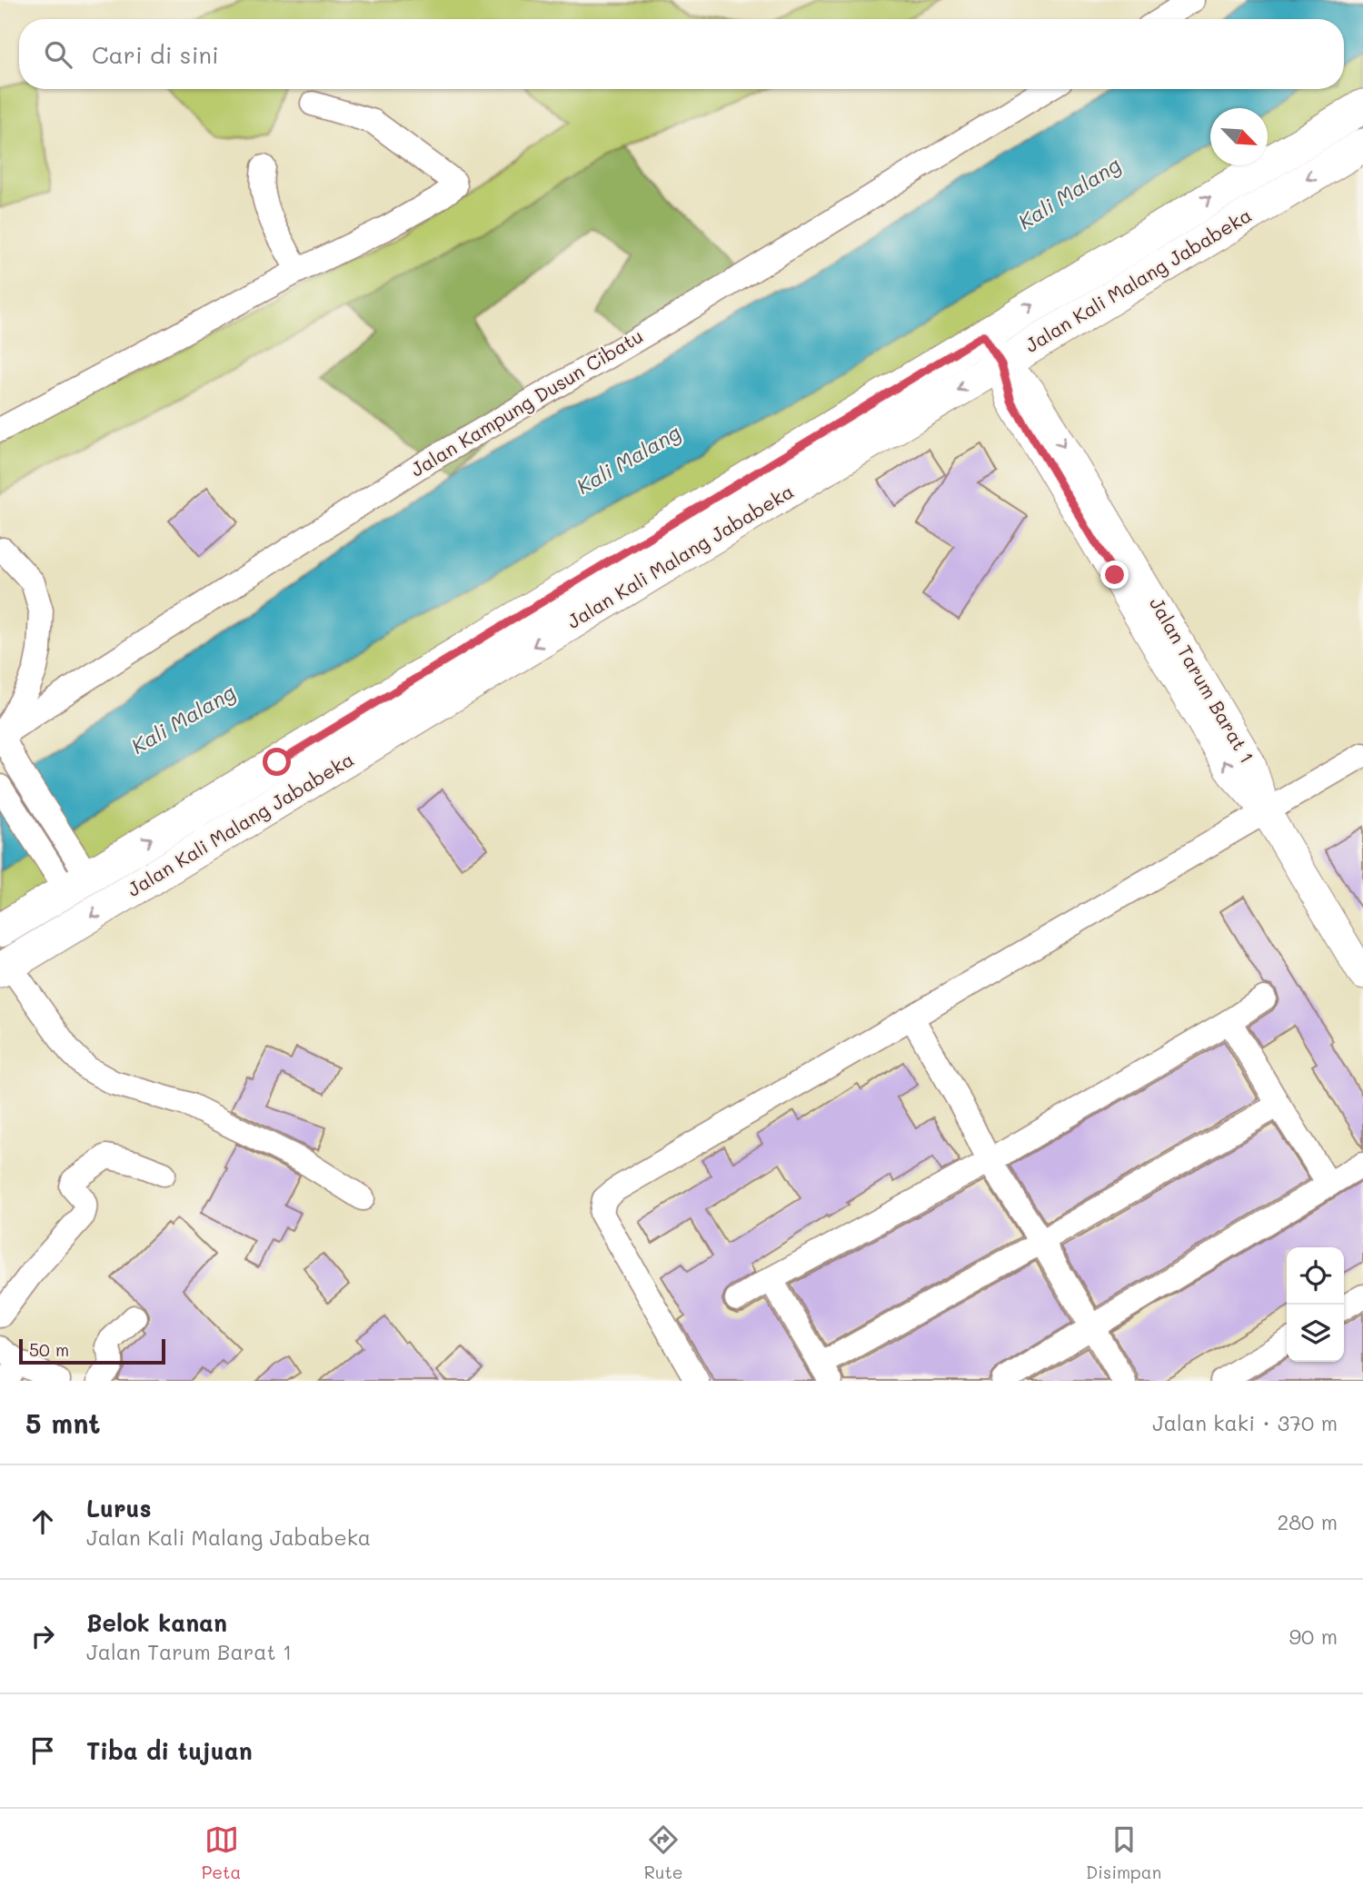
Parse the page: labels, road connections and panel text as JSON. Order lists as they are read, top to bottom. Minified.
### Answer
{"streets":{"main road":["Jalan Kali Malang Jababeka"],"street":["Jalan Kampung Dusun Cibatu","Jalan Tarum Barat 1"]},"crossings":[["Jalan Kali Malang Jababeka","Jalan Tarum Barat 1"]],"water":["Kali Malang"],"scale_bar":"50 m","north":"bottom right","page":{"search":"Cari di sini","scale":"50 m","heading":["5 mnt","Jalan kaki · 370 m"],"list":[["Lurus","Jalan Kali Malang Jababeka","280 m"],["Belok kanan","Jalan Tarum Barat 1","90 m"],"Tiba di tujuan"],"nav":["Peta","Rute","Disimpan"]}}
